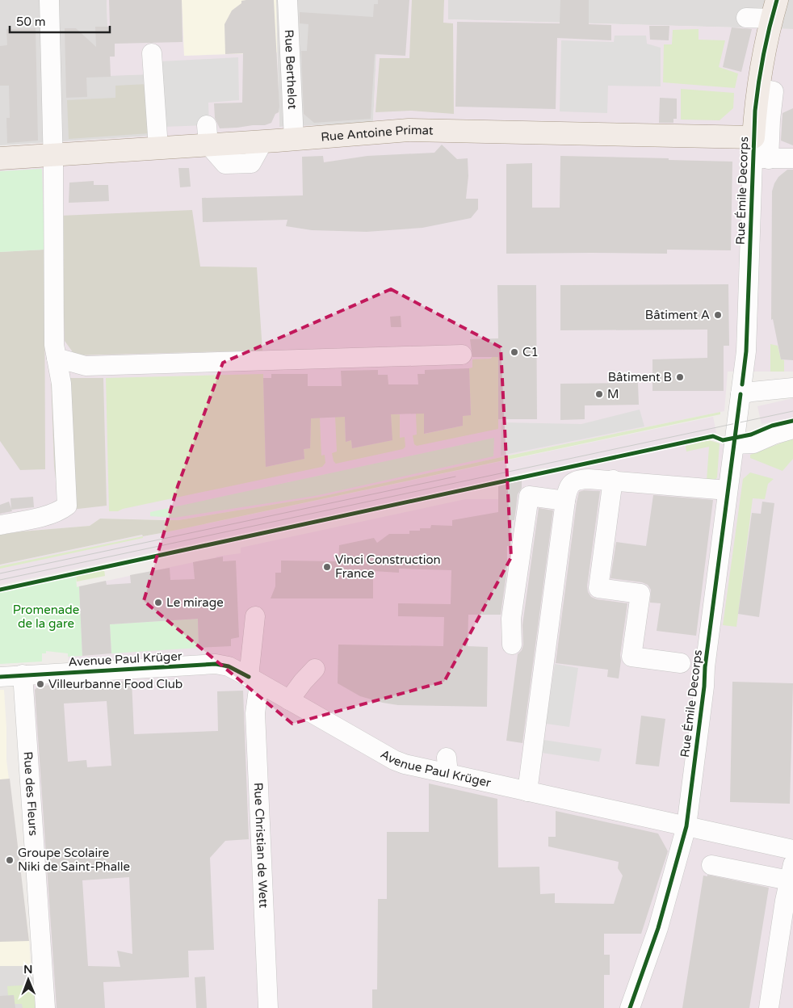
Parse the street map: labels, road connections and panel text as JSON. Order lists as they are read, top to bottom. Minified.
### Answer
{"streets":{"main road":["Rue Antoine Primat","Rue Émile Decorps"],"street":["Rue Berthelot","Avenue Paul Krüger","Rue des Fleurs","Rue Christian de Wett"]},"crossings":[["Rue Berthelot","Rue Antoine Primat"],["Rue Antoine Primat","Rue Émile Decorps"],["Rue Émile Decorps","Avenue Paul Krüger"],["Avenue Paul Krüger","Rue des Fleurs"],["Avenue Paul Krüger","Rue Christian de Wett"]],"parks":["Promenade de la gare"],"places":["Bâtiment A","C1","Bâtiment B","M","Vinci Construction France","Le mirage","Villeurbanne Food Club","Groupe Scolaire Niki de Saint-Phalle"],"scale_bar":"50 m","north":"top"}
